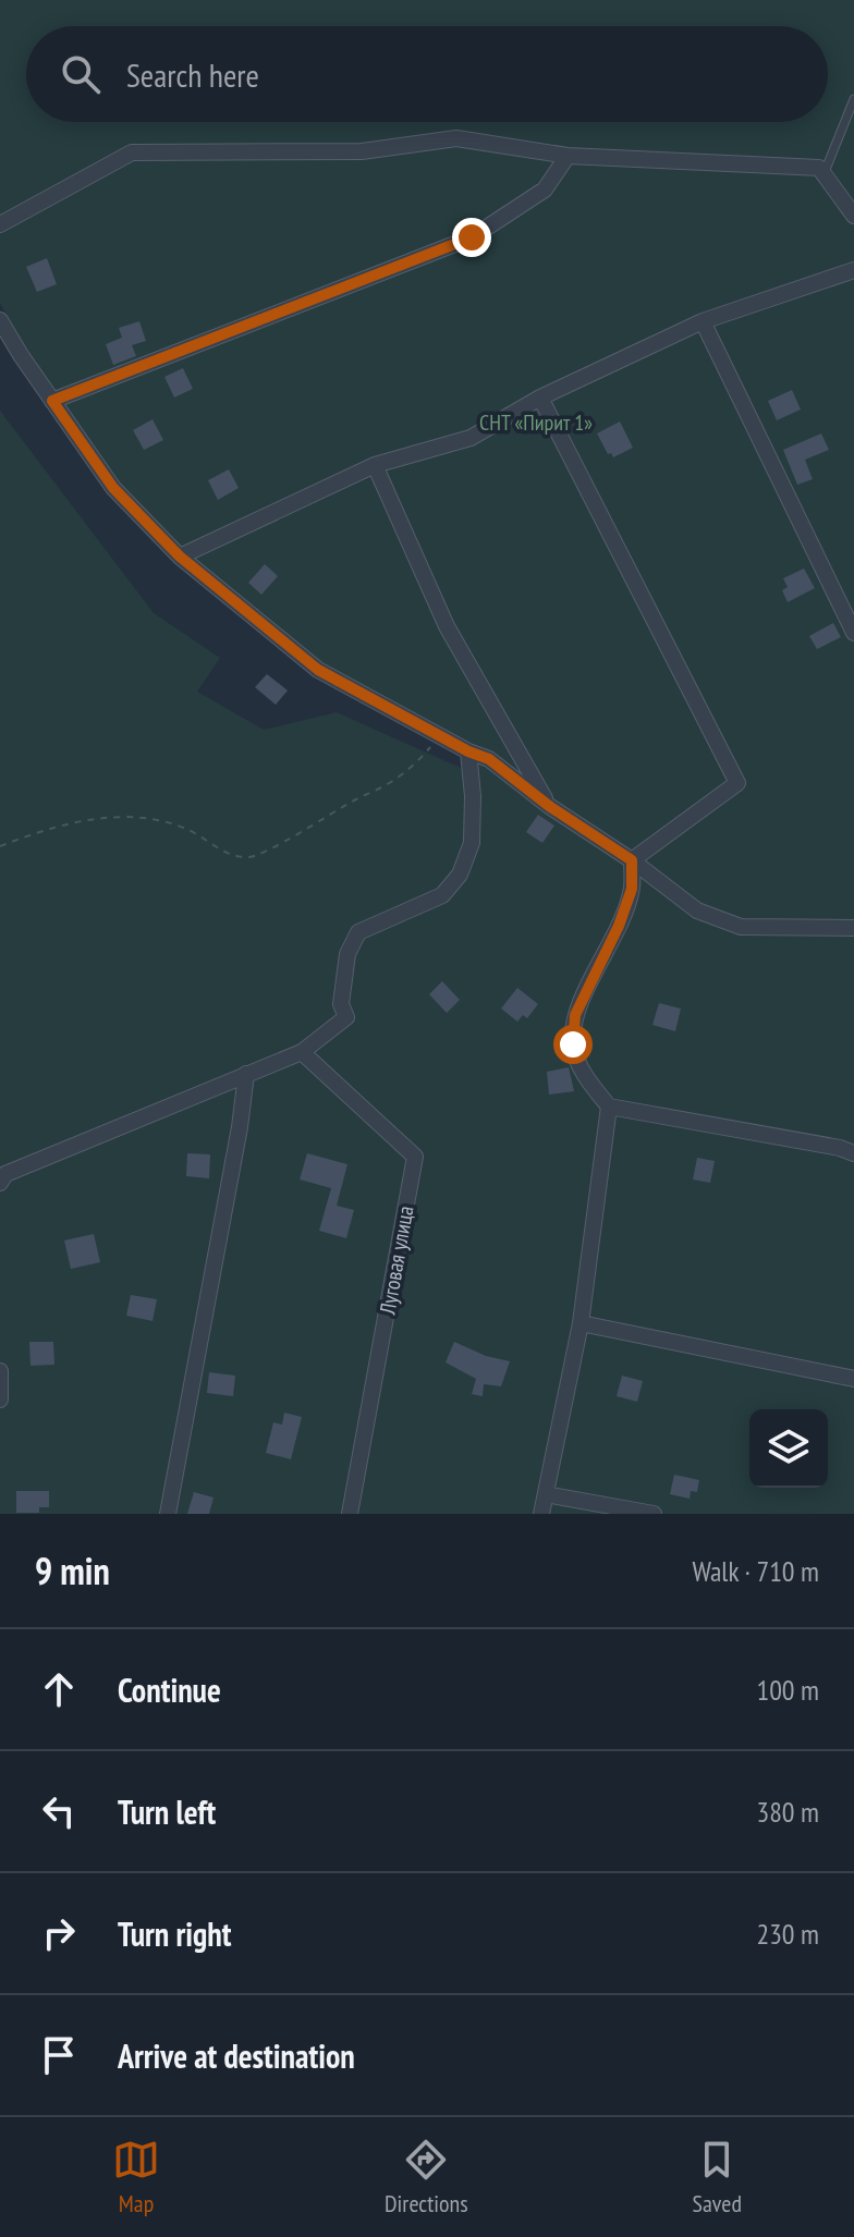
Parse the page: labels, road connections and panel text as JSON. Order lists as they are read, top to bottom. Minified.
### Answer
{"streets":{"street":["Луговая улица"]},"parks":["СНТ «Пирит 1»"],"page":{"search":"Search here","heading":["9 min","Walk · 710 m"],"list":[["Continue","100 m"],["Turn left","380 m"],["Turn right","230 m"],"Arrive at destination"],"nav":["Map","Directions","Saved"]}}
